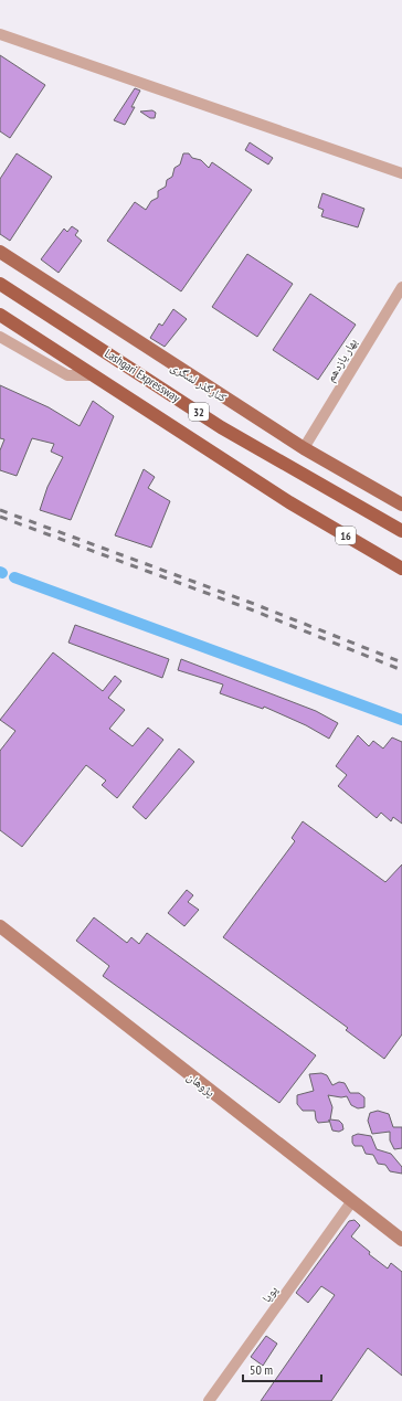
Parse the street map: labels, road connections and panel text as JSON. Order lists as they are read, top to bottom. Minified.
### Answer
{"streets":{"highway":["Lashgari Expressway","32","16"],"main road":["کنارگذر لشگری","پژوهان"],"street":["بهار یازدهم","پویا"]},"crossings":[["بهار یازدهم","کنارگذر لشگری"],["32","16"],["پژوهان","پویا"]],"scale_bar":"50 m"}
